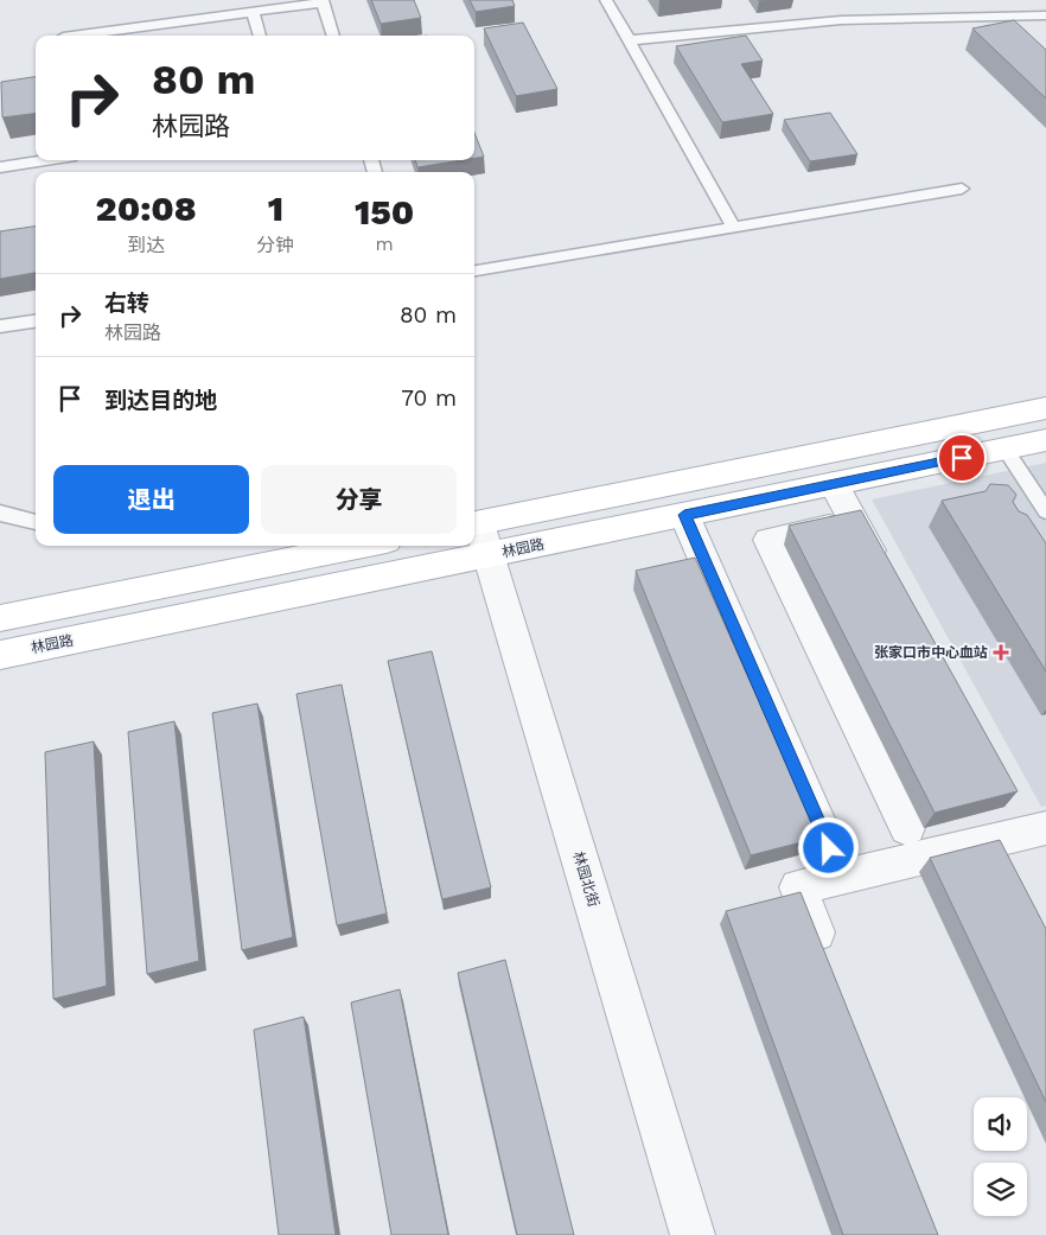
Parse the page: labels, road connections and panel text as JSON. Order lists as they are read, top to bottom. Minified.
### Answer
{"streets":{"main road":["林园路"],"street":["林园北街"]},"crossings":[["林园路","林园北街"]],"places":{"health":["张家口市中心血站"]},"page":{"turn":["80 m","林园路"],"eta":["20:08","到达","1","分钟","150","m"],"list":[{"name":"右转","note":"林园路","value":"80 m"},{"name":"到达目的地","value":"70 m"}],"buttons":["退出","分享"]}}
